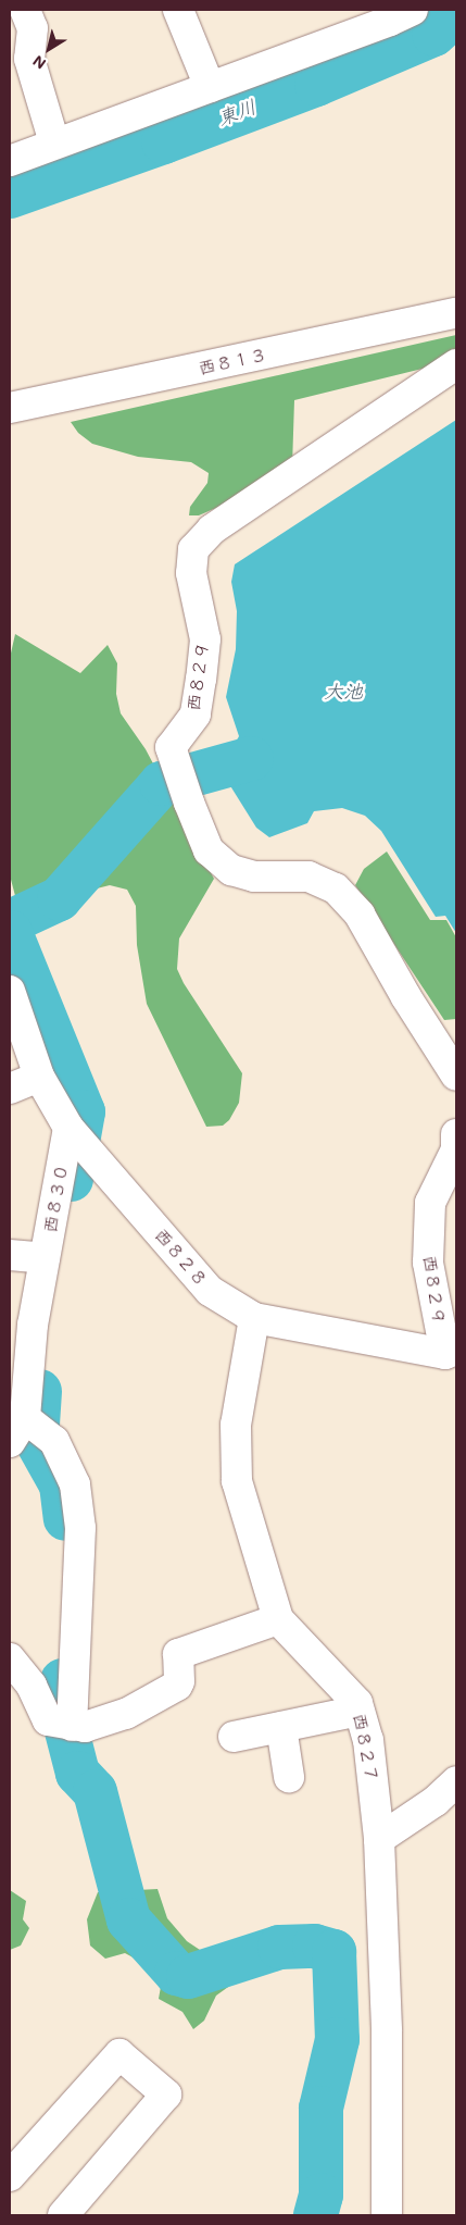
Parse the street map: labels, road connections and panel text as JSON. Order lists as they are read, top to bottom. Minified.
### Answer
{"streets":{"street":["西８１３","西８２９","西８３０","西８２８","西８２７"]},"crossings":[["西８２９","西８２８"],["西８３０","西８２８"],["西８２８","西８２７"]],"water":["東川","大池"],"north":"bottom left"}
